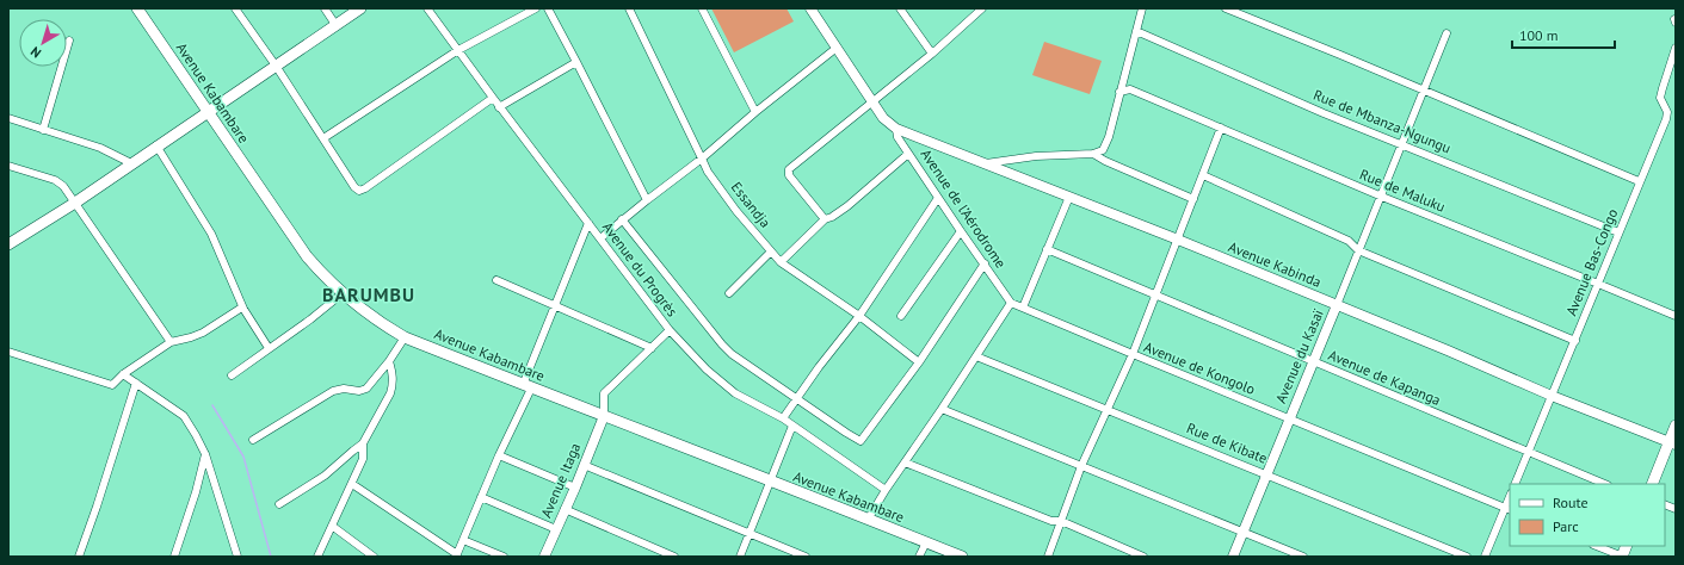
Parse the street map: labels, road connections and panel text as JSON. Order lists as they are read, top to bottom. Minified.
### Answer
{"streets":{"main road":["Avenue Kabambare"],"street":["Rue de Mbanza-Ngungu","Rue de Maluku","Essandja","Avenue de l’Aérodrome","Avenue Bas-Congo","Avenue Kabinda","Avenue du Progrès","Avenue du Kasaï","Avenue de Kongolo","Avenue de Kapanga","Rue de Kibate","Avenue Itaga"]},"crossings":[["Avenue Kabambare","Avenue Itaga"],["Rue de Mbanza-Ngungu","Avenue Bas-Congo"],["Rue de Mbanza-Ngungu","Avenue du Kasaï"],["Rue de Maluku","Avenue Bas-Congo"],["Rue de Maluku","Avenue du Kasaï"],["Avenue de l’Aérodrome","Avenue Kabinda"],["Avenue de l’Aérodrome","Avenue de Kongolo"],["Avenue Bas-Congo","Avenue Kabinda"],["Avenue Bas-Congo","Avenue de Kapanga"],["Avenue Kabinda","Avenue du Kasaï"],["Avenue du Kasaï","Avenue de Kongolo"],["Avenue du Kasaï","Avenue de Kapanga"],["Avenue du Kasaï","Rue de Kibate"]],"districts":["BARUMBU"],"legend":["Route","Parc"],"scale_bar":"100 m","north":"bottom left"}
